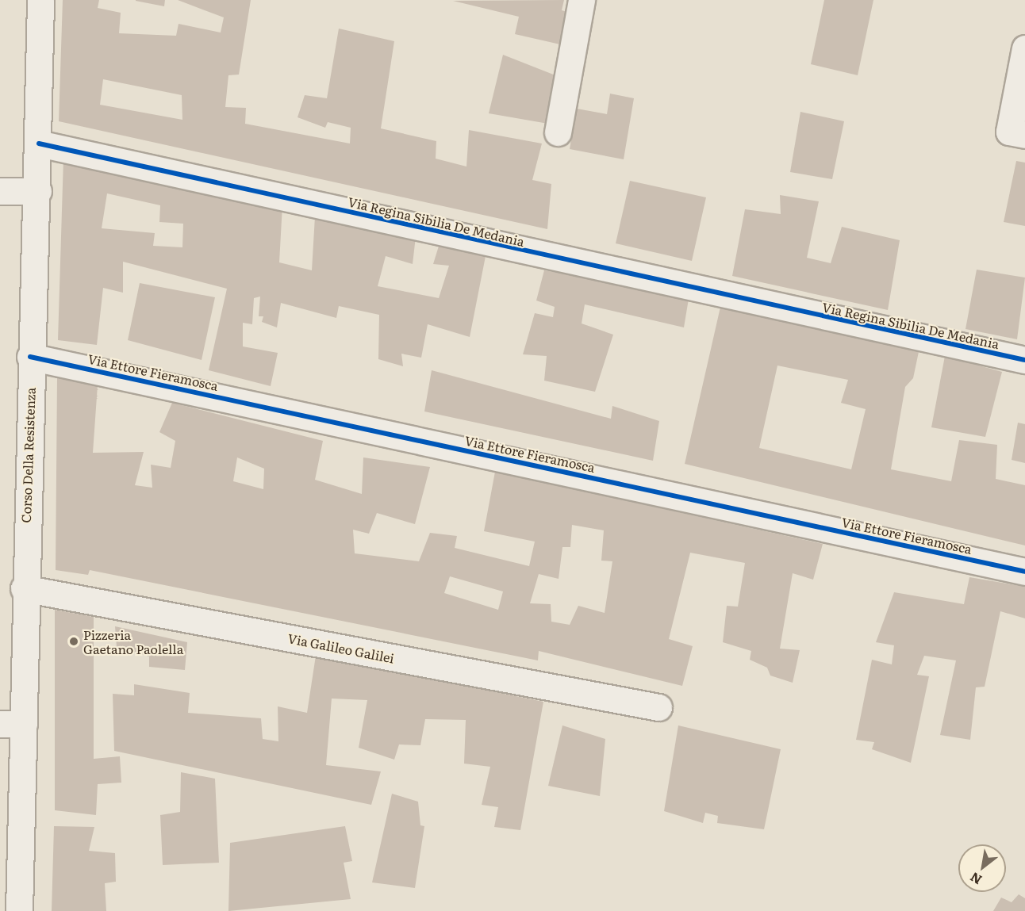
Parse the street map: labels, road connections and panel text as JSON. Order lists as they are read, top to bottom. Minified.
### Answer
{"streets":{"street":["Via Regina Sibilia De Medania","Via Ettore Fieramosca","Corso Della Resistenza","Via Galileo Galilei"]},"crossings":[["Via Regina Sibilia De Medania","Corso Della Resistenza"],["Via Ettore Fieramosca","Corso Della Resistenza"],["Corso Della Resistenza","Via Galileo Galilei"]],"places":["Pizzeria Gaetano Paolella"],"north":"bottom left"}
